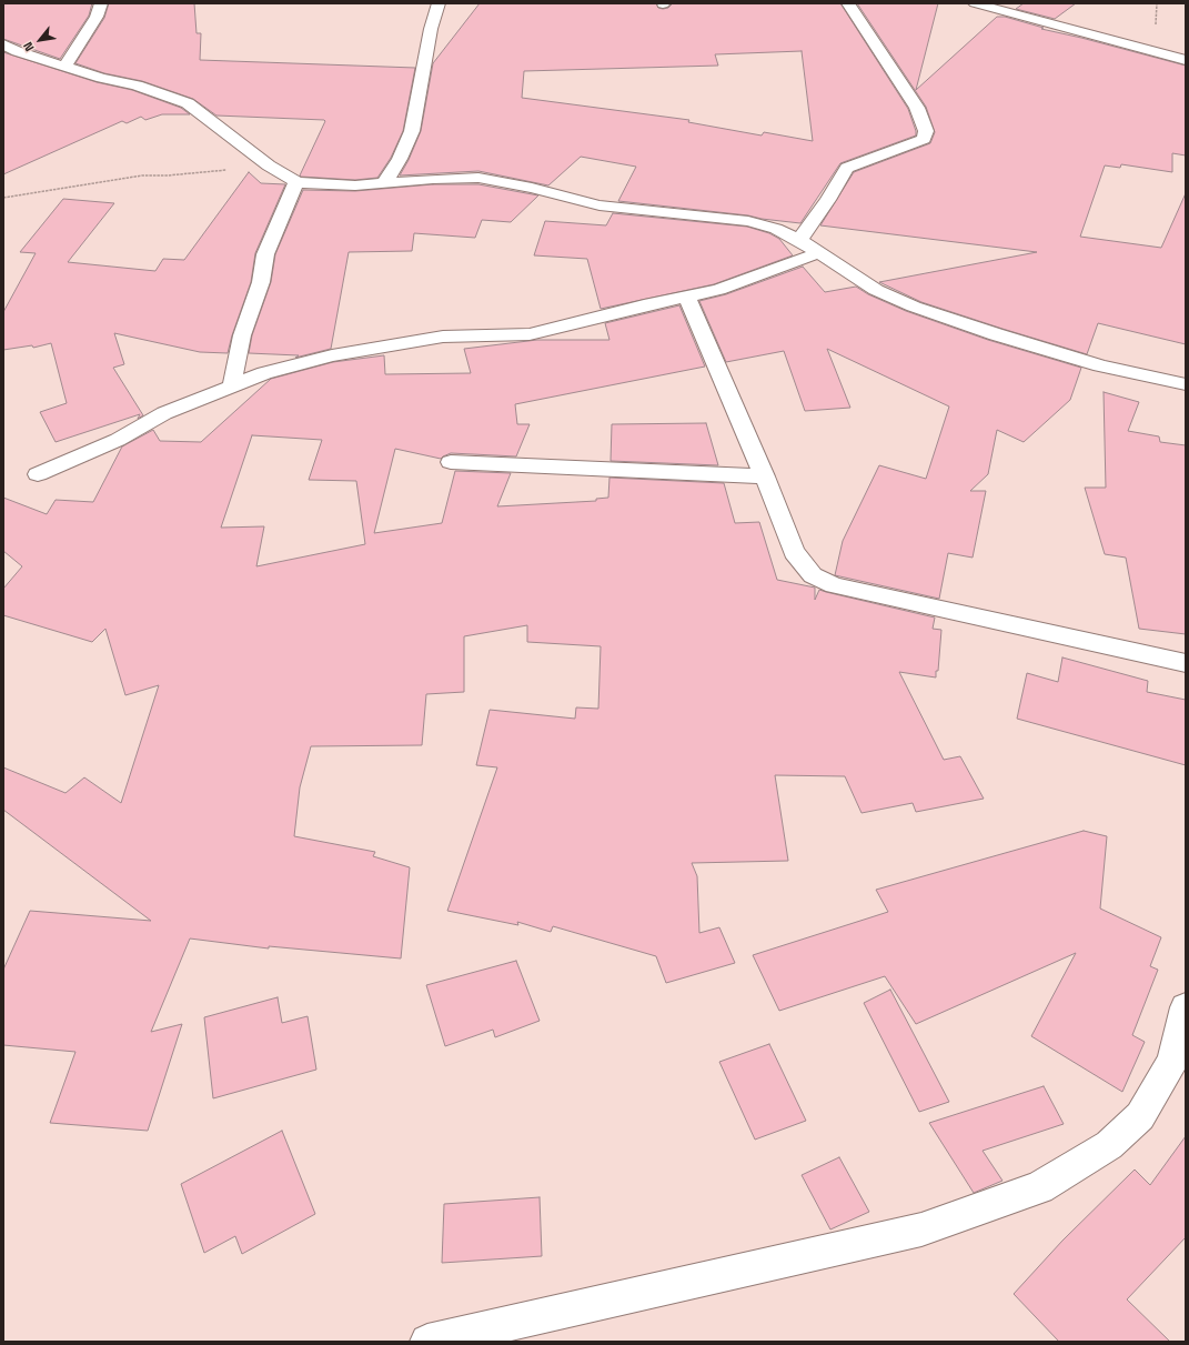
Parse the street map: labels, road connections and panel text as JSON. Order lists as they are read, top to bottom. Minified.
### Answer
{"north":"bottom left"}
